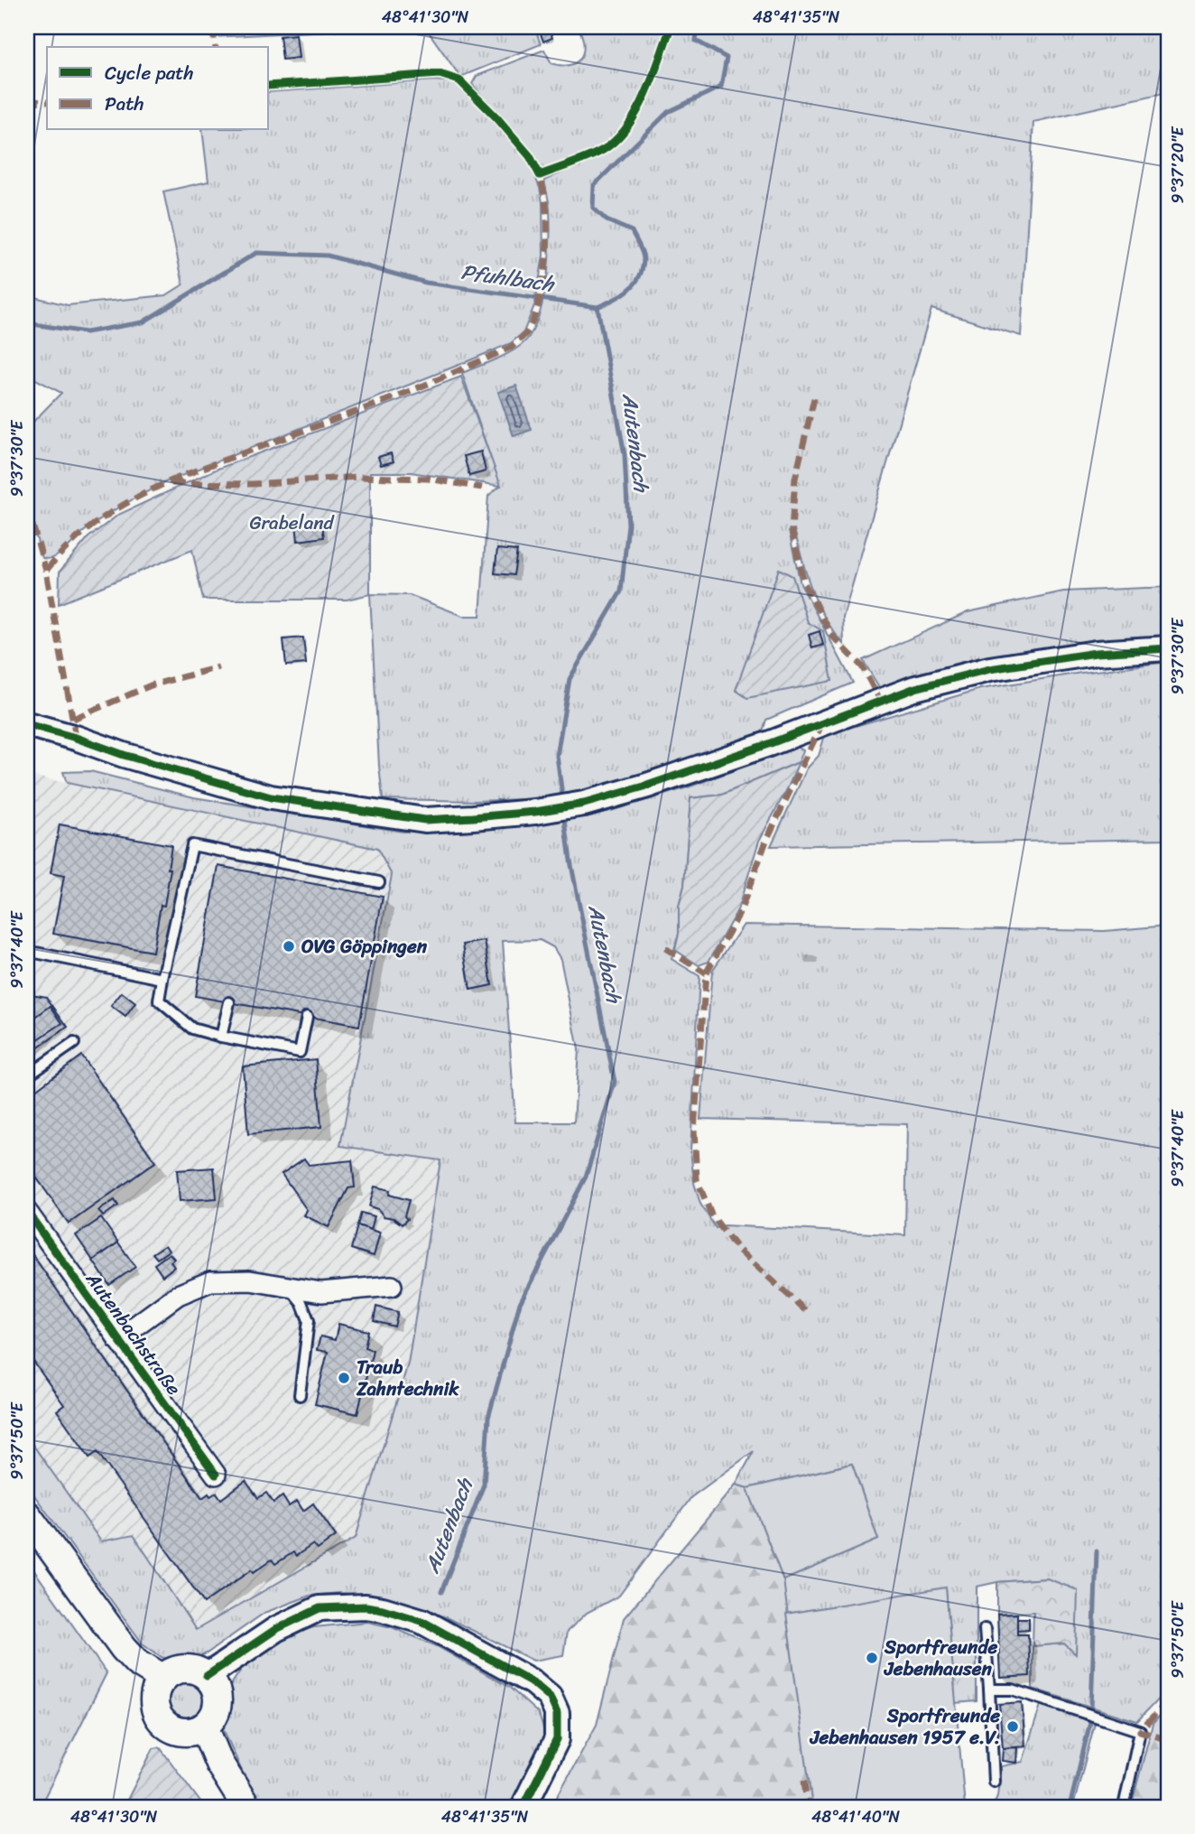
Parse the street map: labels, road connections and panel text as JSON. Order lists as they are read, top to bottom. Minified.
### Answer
{"streets":{"street":["Autenbachstraße"]},"water":["Pfuhlbach","Autenbach"],"parks":["Grabeland"],"places":["OVG Göppingen","Traub Zahntechnik","Sportfreunde Jebenhausen","Sportfreunde Jebenhausen 1957 e.V."],"legend":["Cycle path","Path"],"coordinates":["48°41'30\"N","48°41'35\"N","9°37'20\"E","9°37'30\"E","9°37'40\"E","9°37'50\"E","48°41'40\"N"]}
